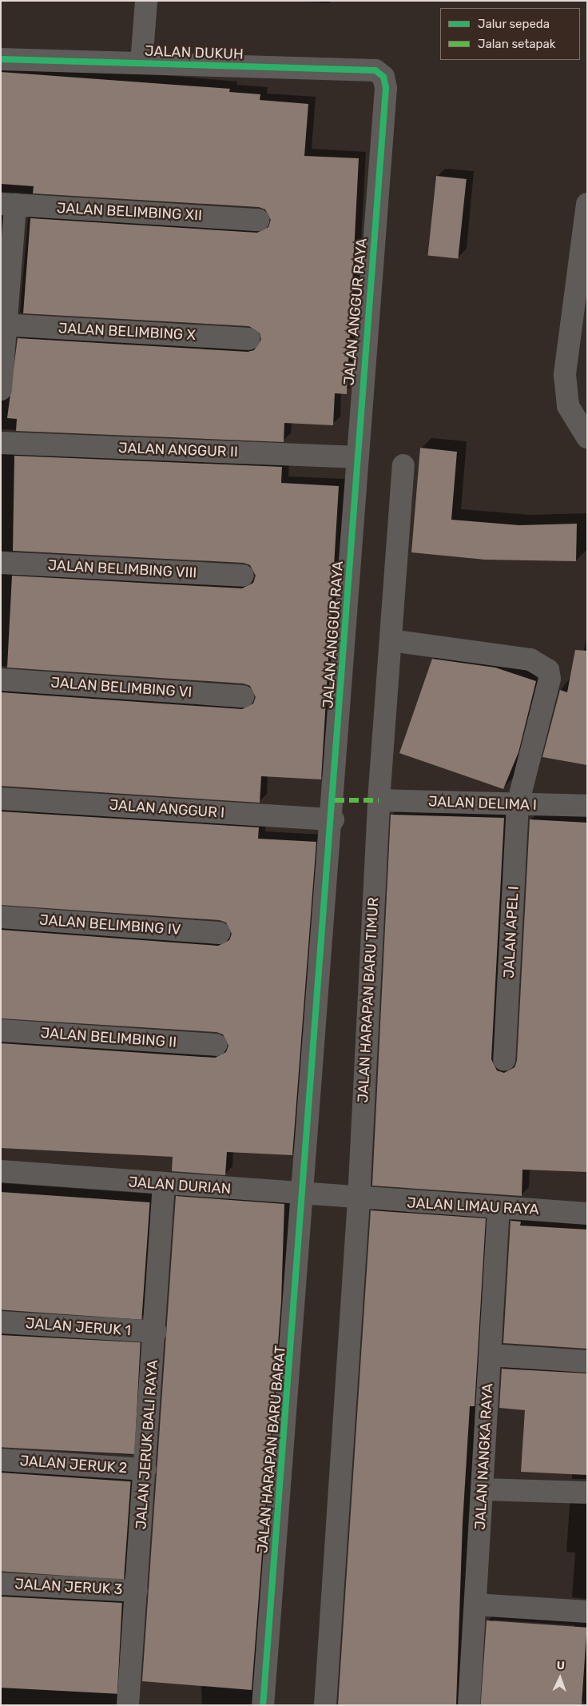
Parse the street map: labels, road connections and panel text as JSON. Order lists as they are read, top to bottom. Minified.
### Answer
{"streets":{"street":["JALAN DUKUH","JALAN BELIMBING XII","JALAN ANGGUR RAYA","JALAN BELIMBING X","JALAN ANGGUR II","JALAN BELIMBING VIII","JALAN BELIMBING VI","JALAN DELIMA I","JALAN ANGGUR I","JALAN BELIMBING IV","JALAN APEL I","JALAN HARAPAN BARU TIMUR","JALAN BELIMBING II","JALAN DURIAN","JALAN LIMAU RAYA","JALAN JERUK 1","JALAN JERUK BALI RAYA","JALAN HARAPAN BARU BARAT","JALAN NANGKA RAYA","JALAN JERUK 2","JALAN JERUK 3"]},"crossings":[["JALAN DUKUH","JALAN ANGGUR RAYA"],["JALAN ANGGUR RAYA","JALAN ANGGUR II"],["JALAN ANGGUR RAYA","JALAN ANGGUR I"],["JALAN ANGGUR RAYA","JALAN DURIAN"],["JALAN ANGGUR RAYA","JALAN HARAPAN BARU BARAT"],["JALAN DELIMA I","JALAN APEL I"],["JALAN DELIMA I","JALAN HARAPAN BARU TIMUR"],["JALAN APEL I","JALAN HARAPAN BARU TIMUR"],["JALAN HARAPAN BARU TIMUR","JALAN DURIAN"],["JALAN HARAPAN BARU TIMUR","JALAN LIMAU RAYA"],["JALAN DURIAN","JALAN LIMAU RAYA"],["JALAN DURIAN","JALAN JERUK BALI RAYA"],["JALAN DURIAN","JALAN HARAPAN BARU BARAT"],["JALAN LIMAU RAYA","JALAN NANGKA RAYA"],["JALAN JERUK 1","JALAN JERUK BALI RAYA"],["JALAN JERUK BALI RAYA","JALAN JERUK 2"],["JALAN JERUK BALI RAYA","JALAN JERUK 3"]],"legend":["Jalur sepeda","Jalan setapak"],"north":"top"}
